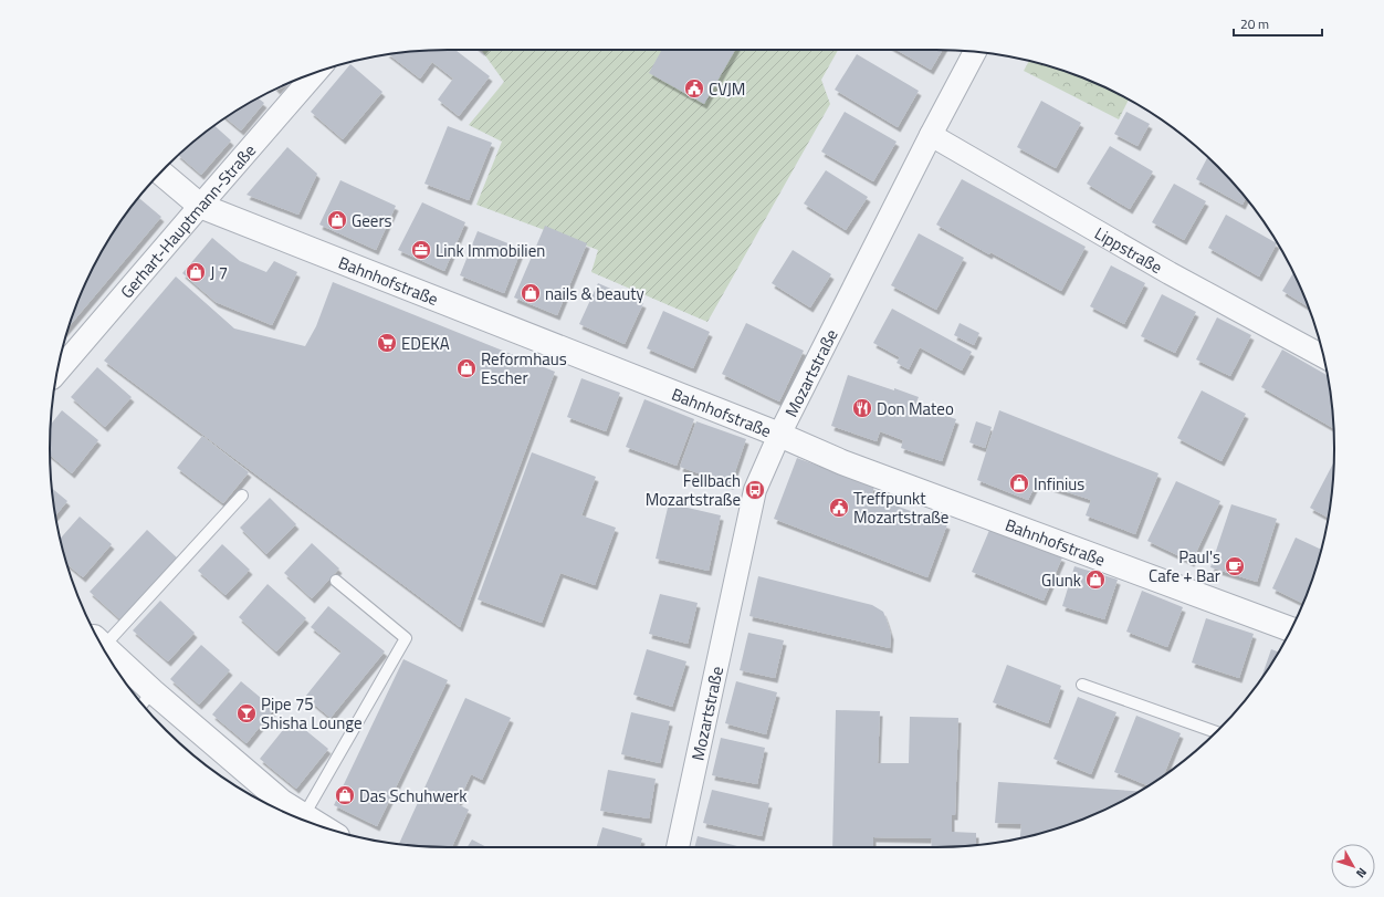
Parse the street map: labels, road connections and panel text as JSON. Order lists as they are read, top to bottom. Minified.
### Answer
{"streets":{"street":["Gerhart-Hauptmann-Straße","Lippstraße","Bahnhofstraße","Mozartstraße"]},"crossings":[["Gerhart-Hauptmann-Straße","Bahnhofstraße"],["Lippstraße","Mozartstraße"],["Bahnhofstraße","Mozartstraße"]],"places":{"public building":["CVJM","Treffpunkt Mozartstraße"],"shop":["Geers","J 7","nails & beauty","Reformhaus Escher","Infinius","Glunk","Das Schuhwerk"],"office":["Link Immobilien"],"supermarket":["EDEKA"],"restaurant":["Don Mateo"],"bus stop":["Fellbach Mozartstraße"],"cafe":["Paul's Cafe + Bar"],"bar":["Pipe 75 Shisha Lounge"]},"scale_bar":"20 m","north":"bottom right"}
